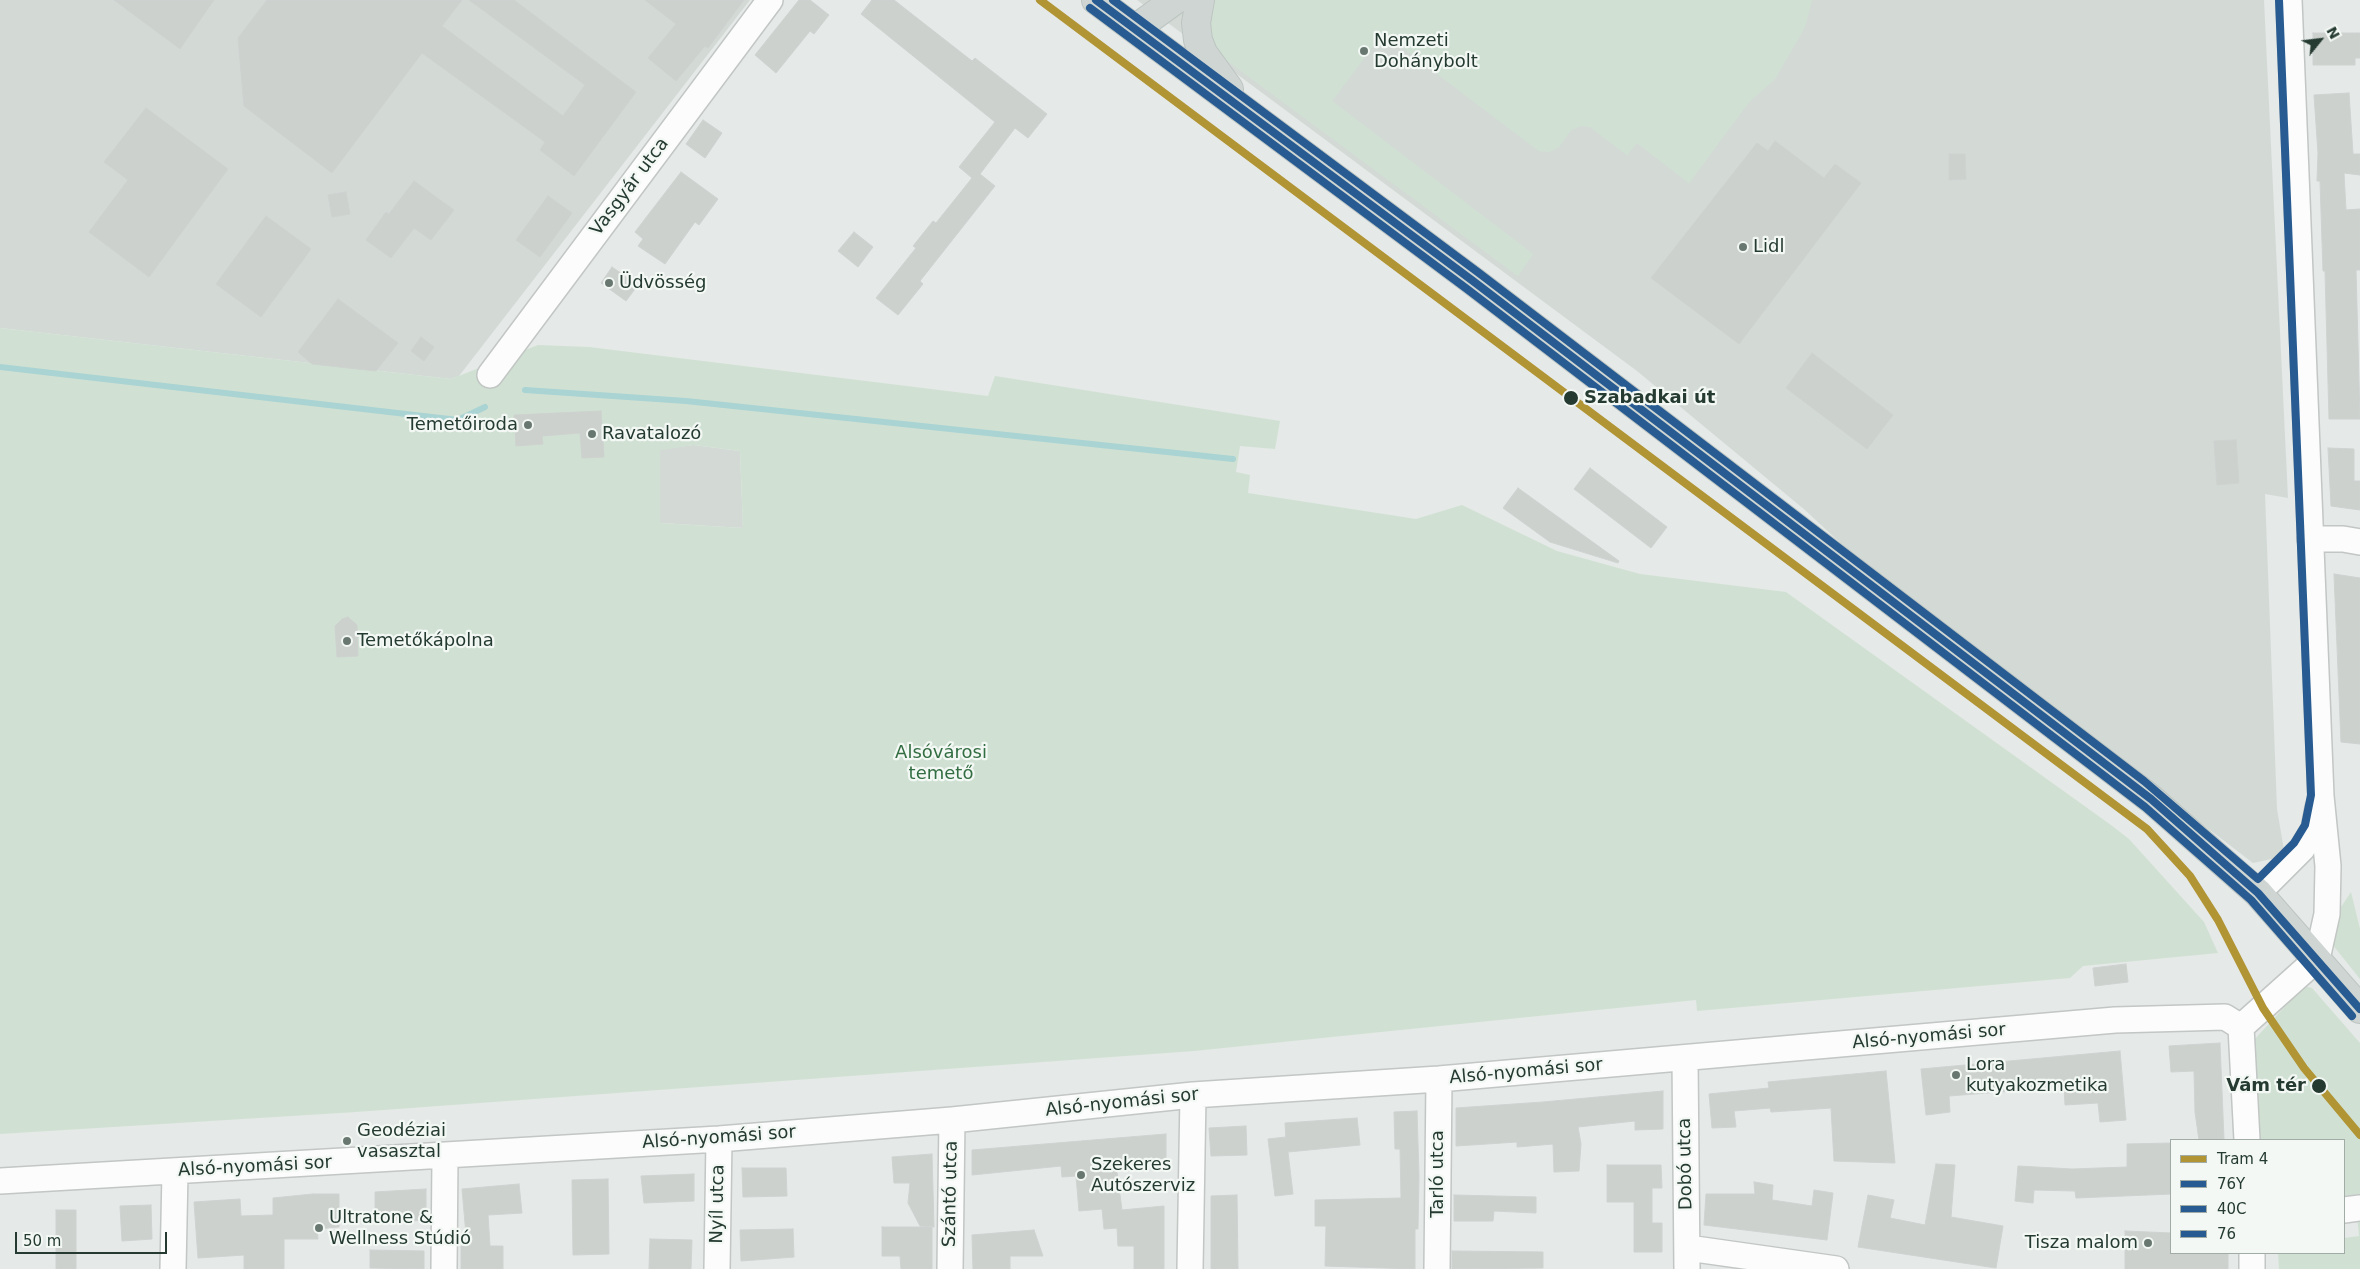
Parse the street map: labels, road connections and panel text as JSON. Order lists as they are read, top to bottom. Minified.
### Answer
{"streets":{"street":["Vasgyár utca","Alsó-nyomási sor","Dobó utca","Tarló utca","Szántó utca","Nyíl utca"]},"crossings":[["Alsó-nyomási sor","Dobó utca"],["Alsó-nyomási sor","Tarló utca"],["Alsó-nyomási sor","Szántó utca"],["Alsó-nyomási sor","Nyíl utca"]],"parks":["Alsóvárosi temető"],"places":["Nemzeti Dohánybolt","Lidl","Üdvösség","Szabadkai út","Temetőiroda","Ravatalozó","Temetőkápolna","Lora kutyakozmetika","Vám tér","Geodéziai vasasztal","Szekeres Autószerviz","Ultratone & Wellness Stúdió","Tisza malom"],"lines":["tram line 4","transit line 76Y","transit line 76","transit line 40C"],"legend":["Tram 4","76Y","40C","76"],"scale_bar":"50 m","north":"top right"}
